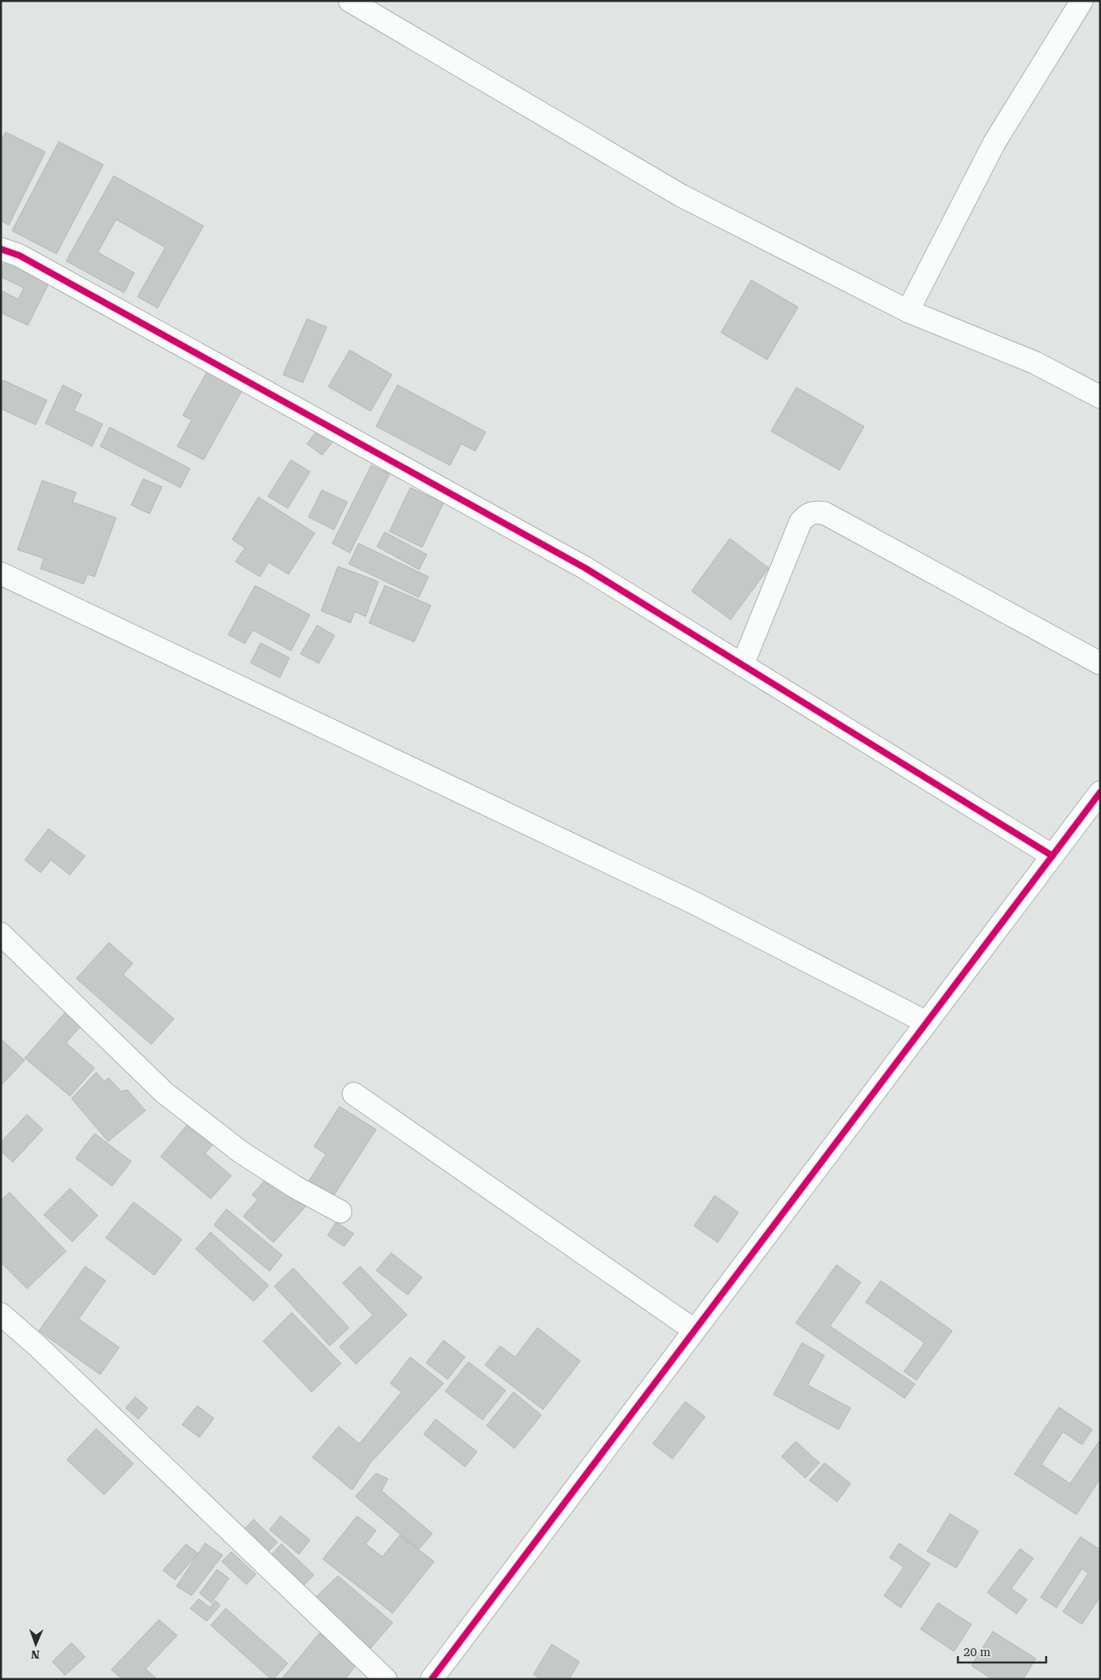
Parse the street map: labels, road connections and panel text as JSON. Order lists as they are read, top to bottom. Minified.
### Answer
{"scale_bar":"20 m","north":"bottom"}
